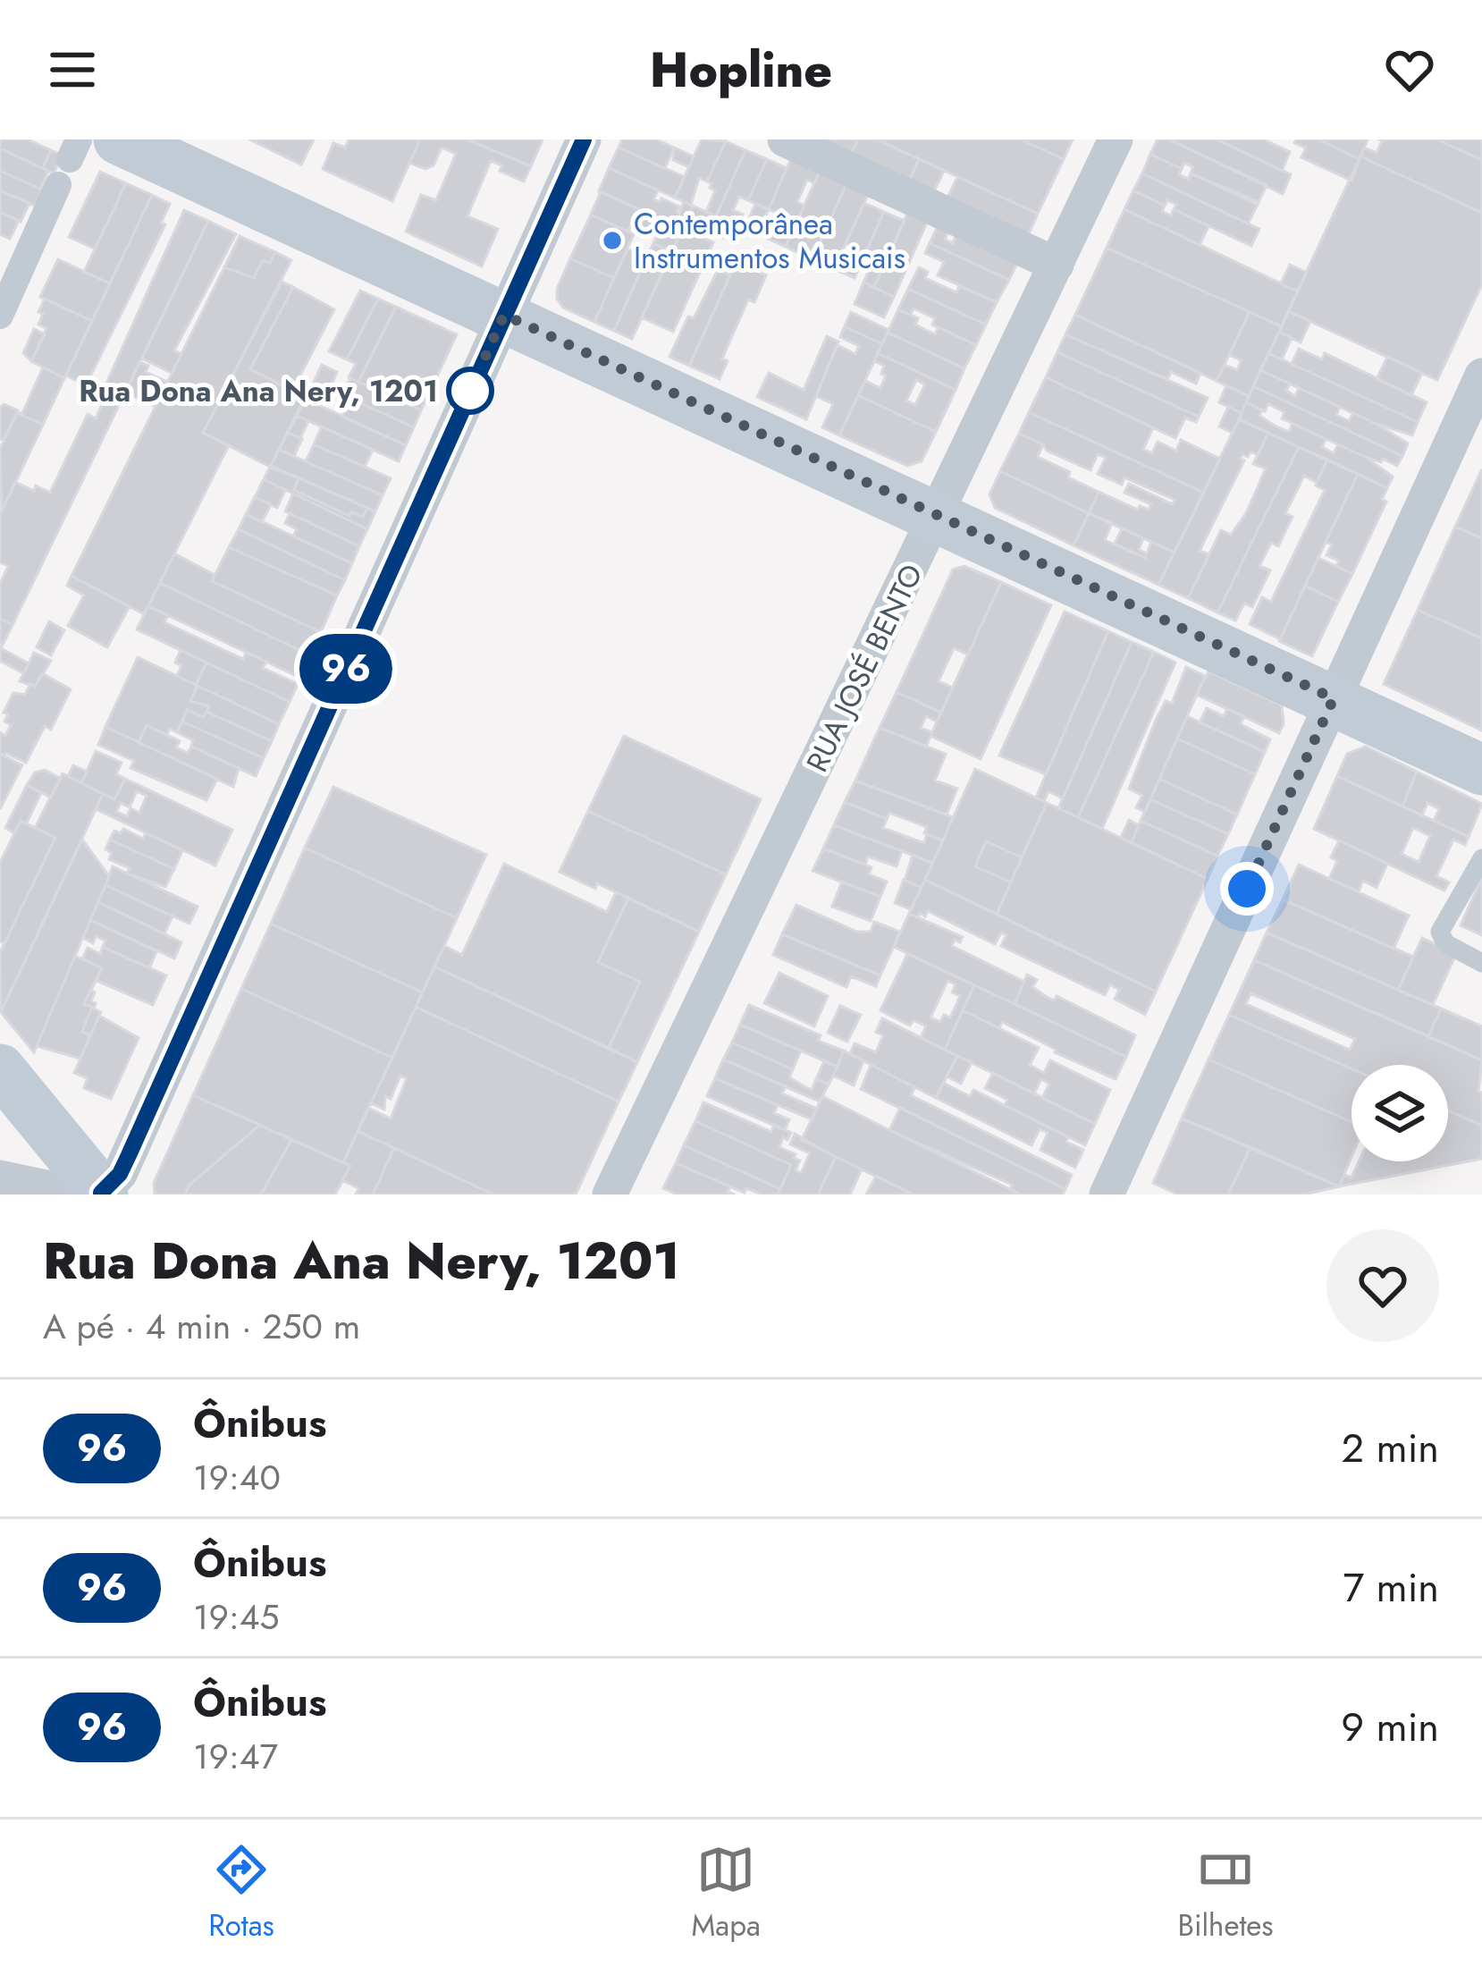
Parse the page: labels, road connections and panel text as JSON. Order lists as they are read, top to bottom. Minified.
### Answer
{"streets":{"street":["RUA JOSÉ BENTO"]},"places":["Contemporânea Instrumentos Musicais","Rua Dona Ana Nery, 1201"],"lines":["bus line 96"],"page":{"header":"Hopline","on_map":"96","heading":["Rua Dona Ana Nery, 1201","A pé · 4 min · 250 m"],"list":[{"mark":"96","name":"Ônibus","note":"19:40","value":"2 min"},{"mark":"96","name":"Ônibus","note":"19:45","value":"7 min"},{"mark":"96","name":"Ônibus","note":"19:47","value":"9 min"}],"tabs":["Rotas","Mapa","Bilhetes"]}}
